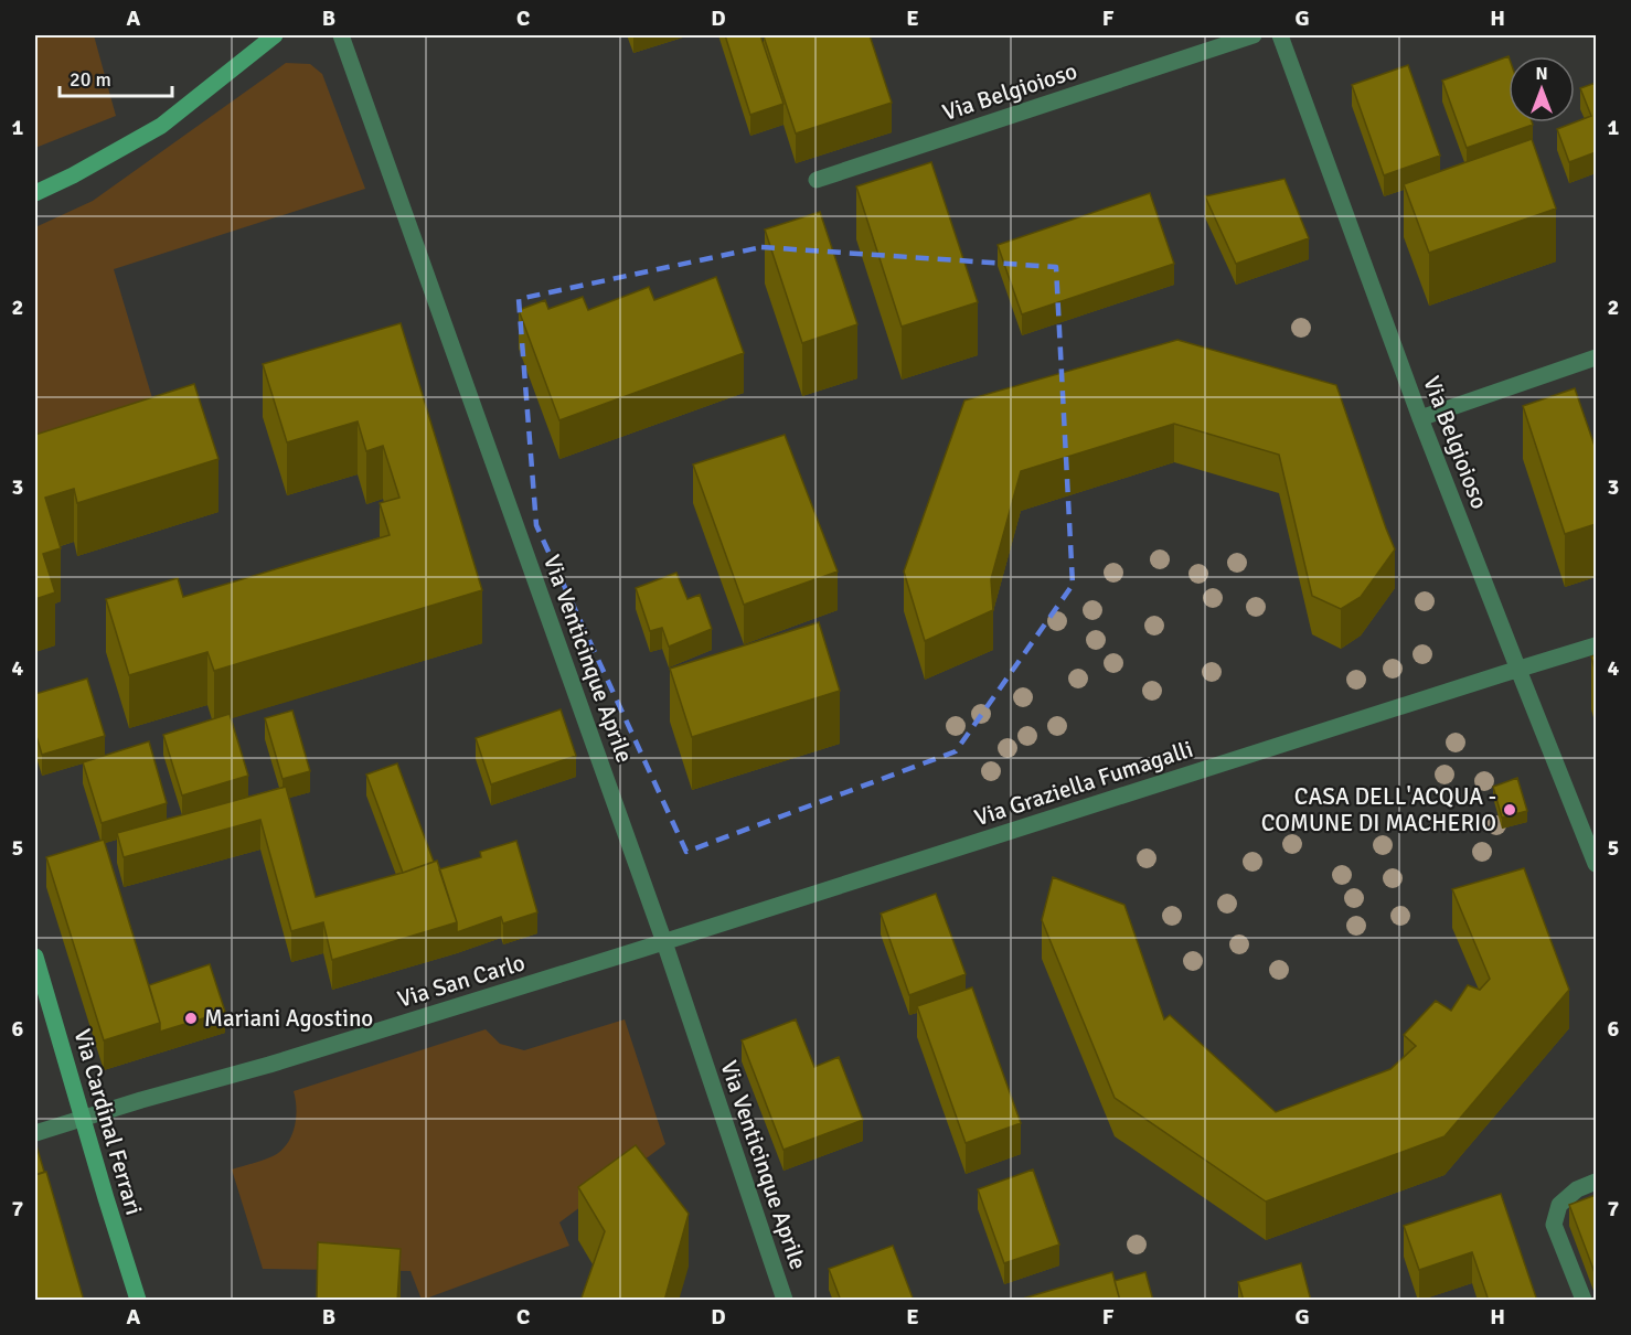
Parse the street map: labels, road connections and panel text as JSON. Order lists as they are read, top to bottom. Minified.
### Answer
{"streets":{"street":["Via Belgioioso","Via Venticinque Aprile","Via Graziella Fumagalli","Via San Carlo","Via Cardinal Ferrari"]},"crossings":[["Via Belgioioso","Via Graziella Fumagalli"],["Via Venticinque Aprile","Via Graziella Fumagalli"],["Via Venticinque Aprile","Via San Carlo"],["Via Graziella Fumagalli","Via San Carlo"],["Via San Carlo","Via Cardinal Ferrari"]],"places":["CASA DELL'ACQUA - COMUNE DI MACHERIO","Mariani Agostino"],"scale_bar":"20 m","north":"top","grid":{"columns":["A","B","C","D","E","F","G","H"],"rows":["1","2","3","4","5","6","7"]}}
